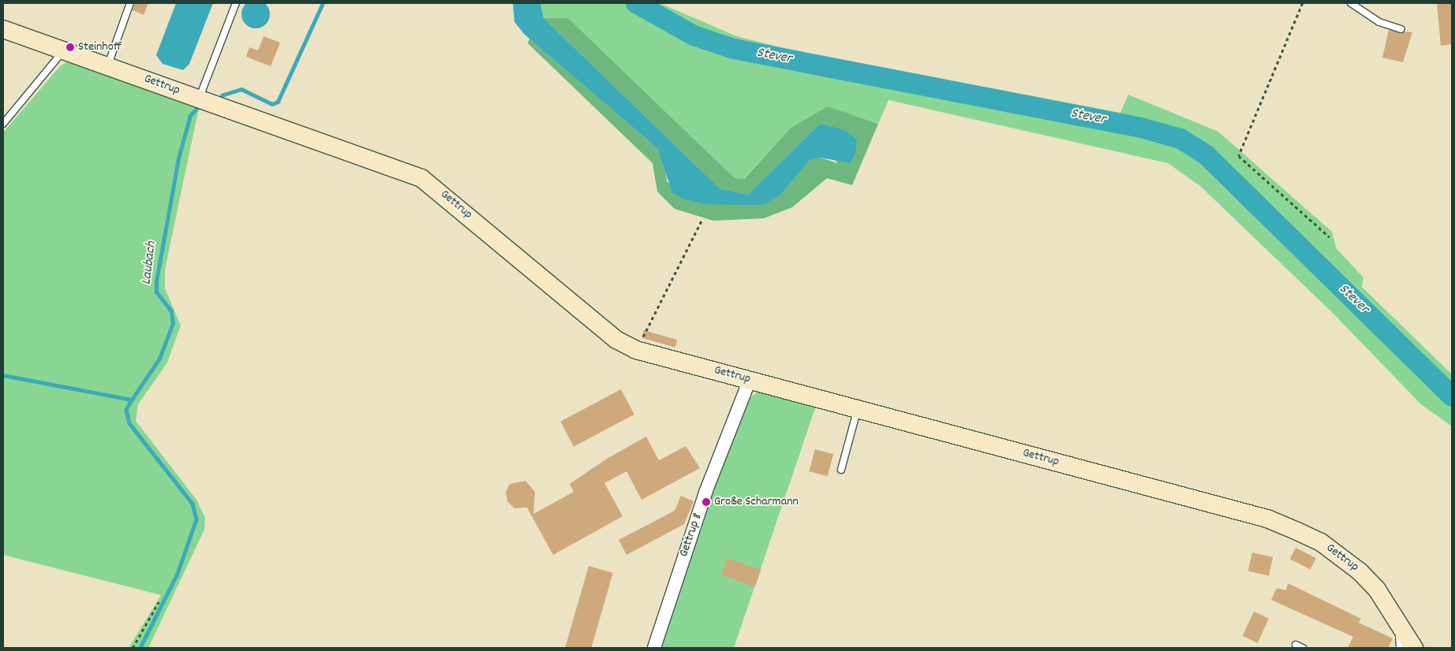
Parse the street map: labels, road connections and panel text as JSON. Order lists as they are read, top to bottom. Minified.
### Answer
{"streets":{"street":["Gettrup","Gettrup 8"]},"crossings":[["Gettrup","Gettrup 8"]],"water":["Stever","Laubach"],"places":["Steinhoff","Große Scharmann"]}
